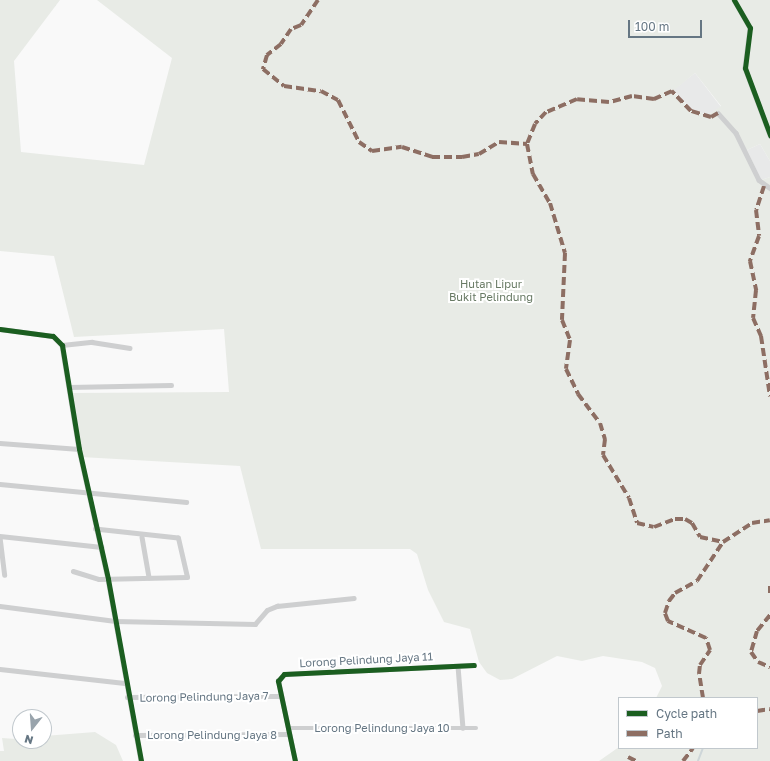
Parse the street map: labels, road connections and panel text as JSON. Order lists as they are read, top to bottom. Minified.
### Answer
{"streets":{"street":["Lorong Pelindung Jaya 11","Lorong Pelindung Jaya 7","Lorong Pelindung Jaya 10","Lorong Pelindung Jaya 8"]},"crossings":[["Lorong Pelindung Jaya 11","Lorong Pelindung Jaya 7"]],"parks":["Hutan Lipur Bukit Pelindung"],"legend":["Cycle path","Path"],"scale_bar":"100 m","north":"bottom"}
